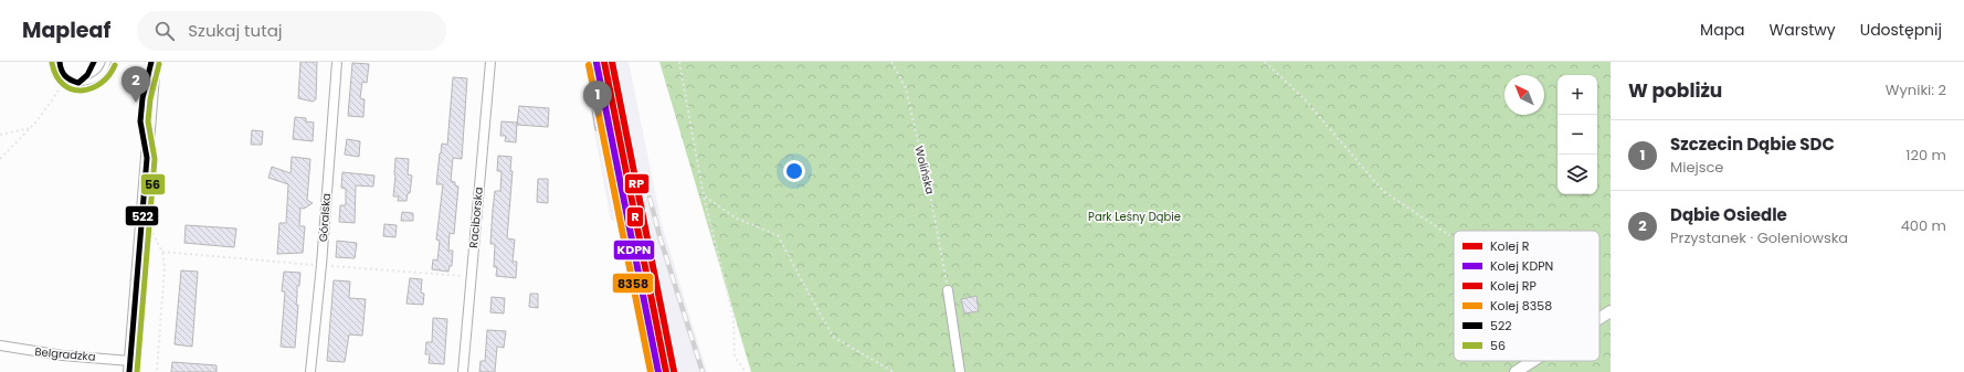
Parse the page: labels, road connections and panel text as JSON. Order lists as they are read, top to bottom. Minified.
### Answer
{"streets":{"street":["Góralska","Raciborska","Belgradzka"],"path":["Wolińska"]},"parks":["Park Leśny Dąbie"],"lines":["rail line R","rail line RP","transit line 522","rail line KDPN","transit line 56","rail line 8358"],"legend":["Kolej R","Kolej KDPN","Kolej RP","Kolej 8358","522","56"],"north":"top left","page":{"header":"Mapleaf","search":"Szukaj tutaj","nav":["Mapa","Warstwy","Udostępnij"],"heading":["W pobliżu","Wyniki: 2"],"pins":["2","1"],"map_buttons":["+","−"],"list":[{"mark":"1","name":"Szczecin Dąbie SDC","note":"Miejsce","value":"120 m"},{"mark":"2","name":"Dąbie Osiedle","note":"Przystanek · Goleniowska","value":"400 m"}]}}
